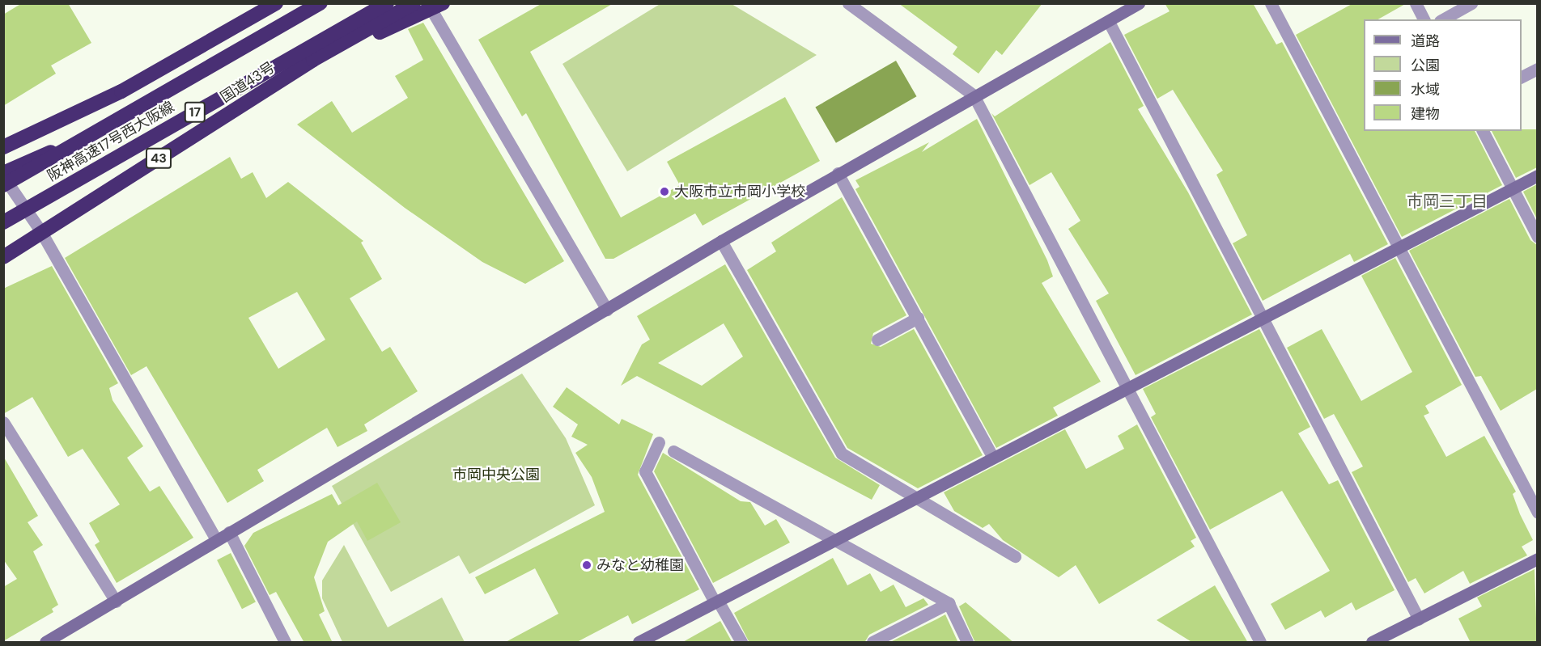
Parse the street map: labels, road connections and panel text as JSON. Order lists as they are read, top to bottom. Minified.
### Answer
{"streets":{"highway":["国道43号","17","阪神高速17号西大阪線","43"]},"crossings":[["国道43号","43"]],"districts":["市岡三丁目"],"parks":["市岡中央公園"],"places":["大阪市立市岡小学校","みなと幼稚園"],"legend":["道路","公園","水域","建物"]}
